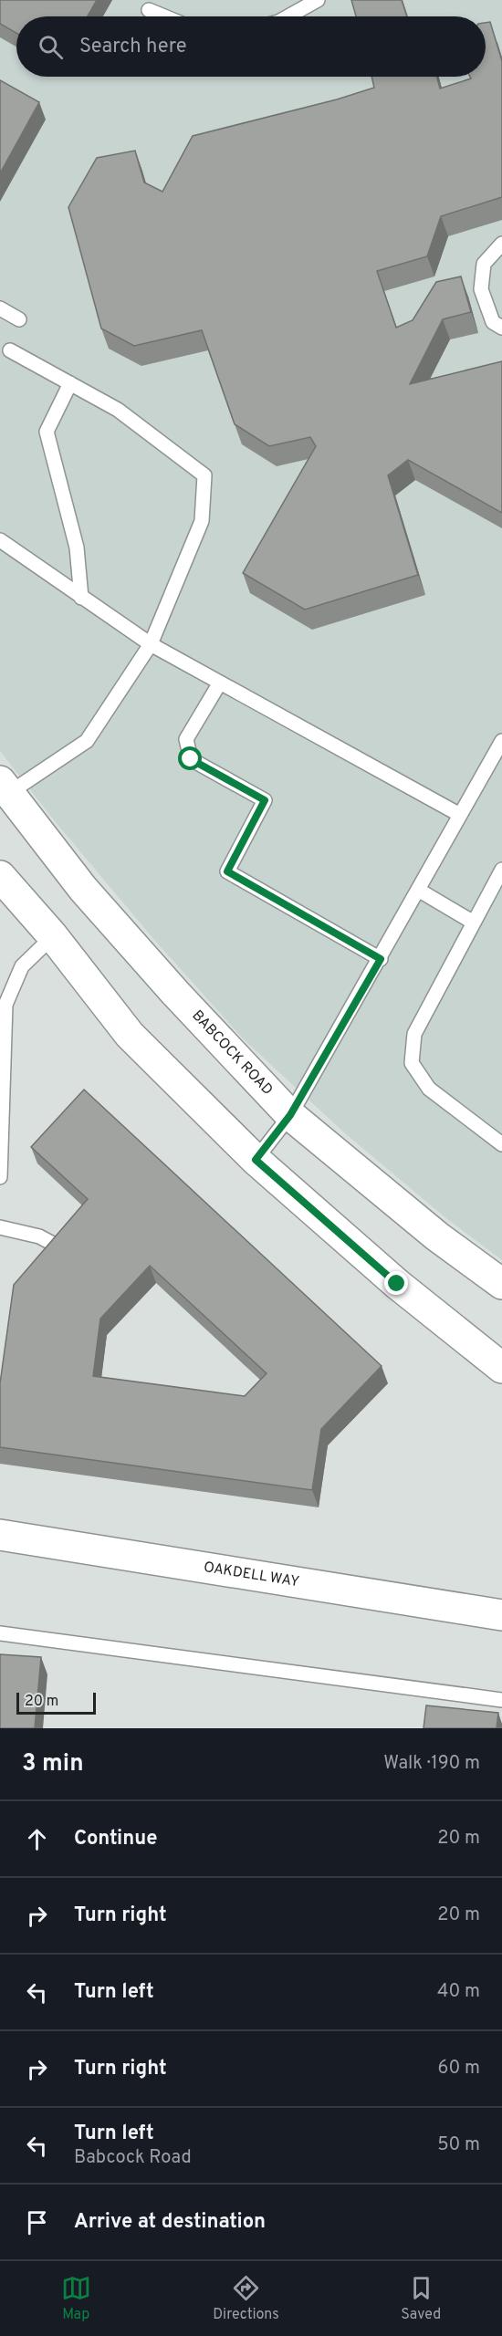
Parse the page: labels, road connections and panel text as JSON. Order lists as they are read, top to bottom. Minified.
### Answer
{"streets":{"main road":["BABCOCK ROAD","OAKDELL WAY"]},"scale_bar":"20 m","page":{"search":"Search here","scale":"20 m","heading":["3 min","Walk · 190 m"],"list":[["Continue","20 m"],["Turn right","20 m"],["Turn left","40 m"],["Turn right","60 m"],["Turn left","Babcock Road","50 m"],"Arrive at destination"],"nav":["Map","Directions","Saved"]}}
